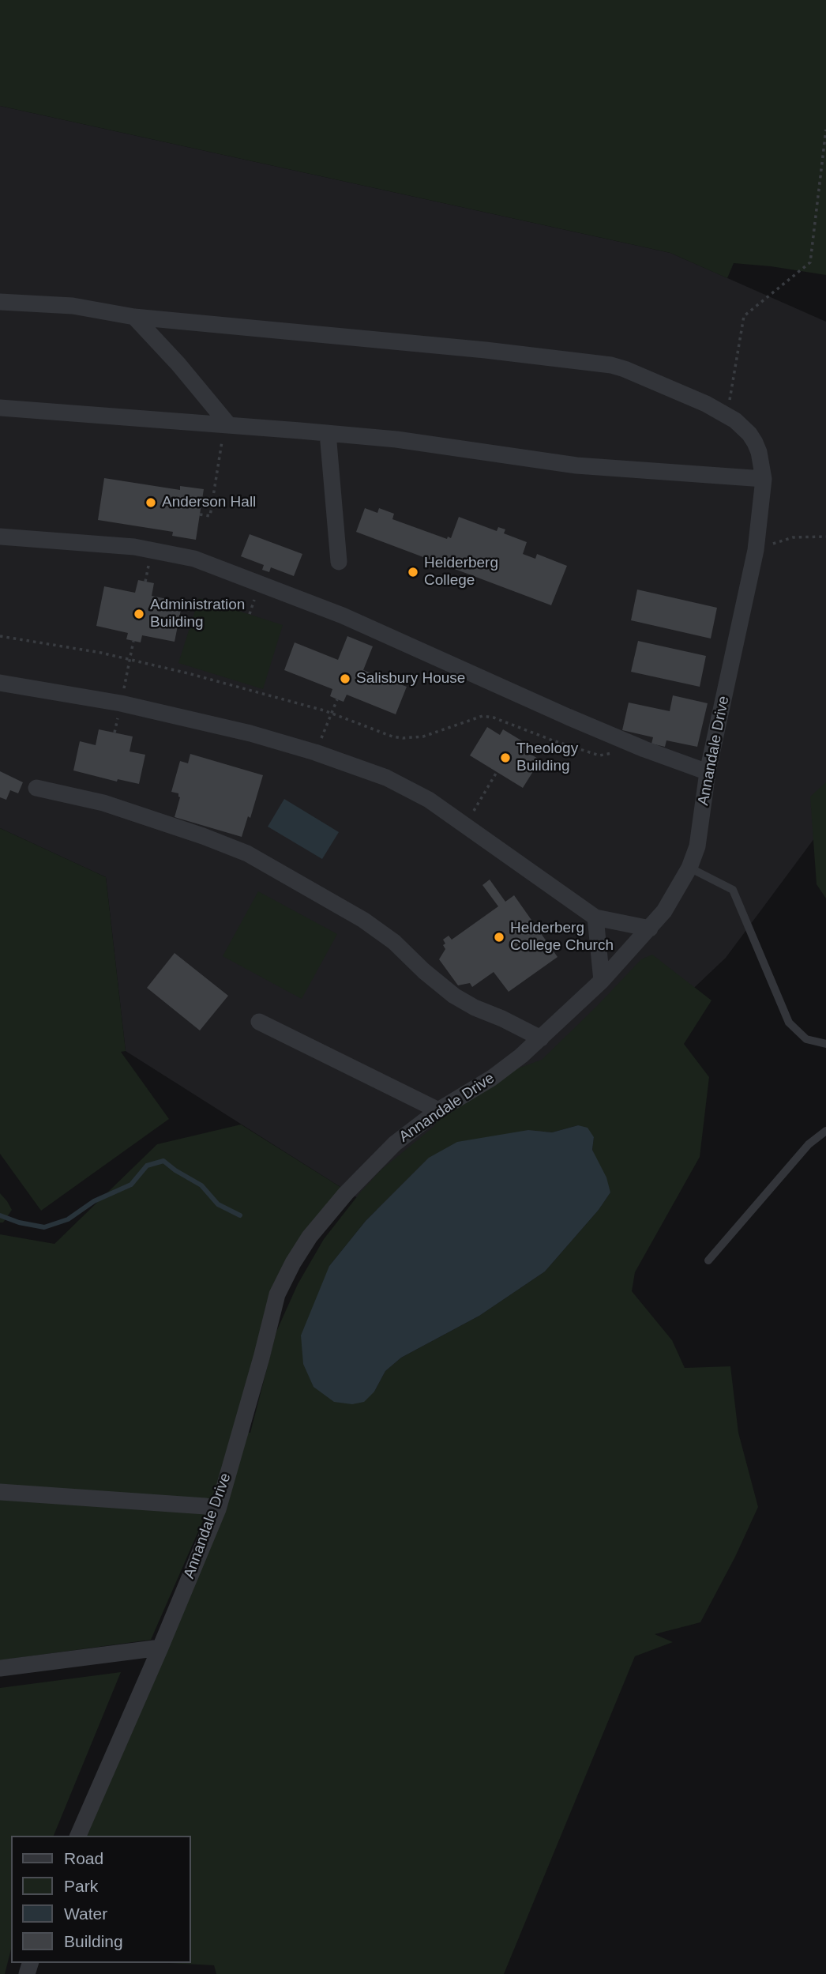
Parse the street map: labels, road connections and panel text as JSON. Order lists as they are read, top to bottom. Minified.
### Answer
{"streets":{"street":["Annandale Drive"]},"places":["Anderson Hall","Helderberg College","Administration Building","Salisbury House","Theology Building","Helderberg College Church"],"legend":["Road","Park","Water","Building"]}
